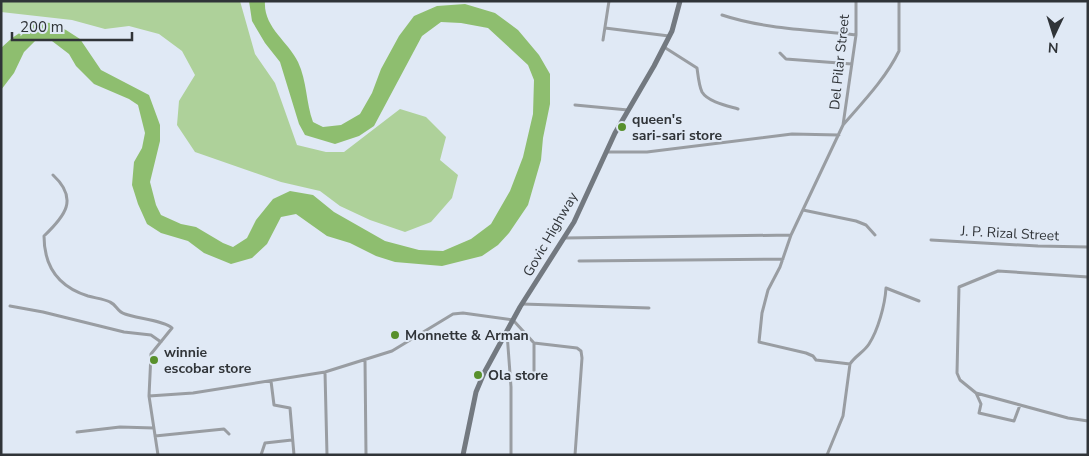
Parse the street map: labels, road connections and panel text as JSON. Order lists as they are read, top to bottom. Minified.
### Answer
{"streets":{"main road":["Govic Highway"],"street":["Del Pilar Street","J. P. Rizal Street"]},"places":["queen's sari-sari store","Monnette & Arman","winnie escobar store","Ola store"],"scale_bar":"200 m","north":"bottom"}
